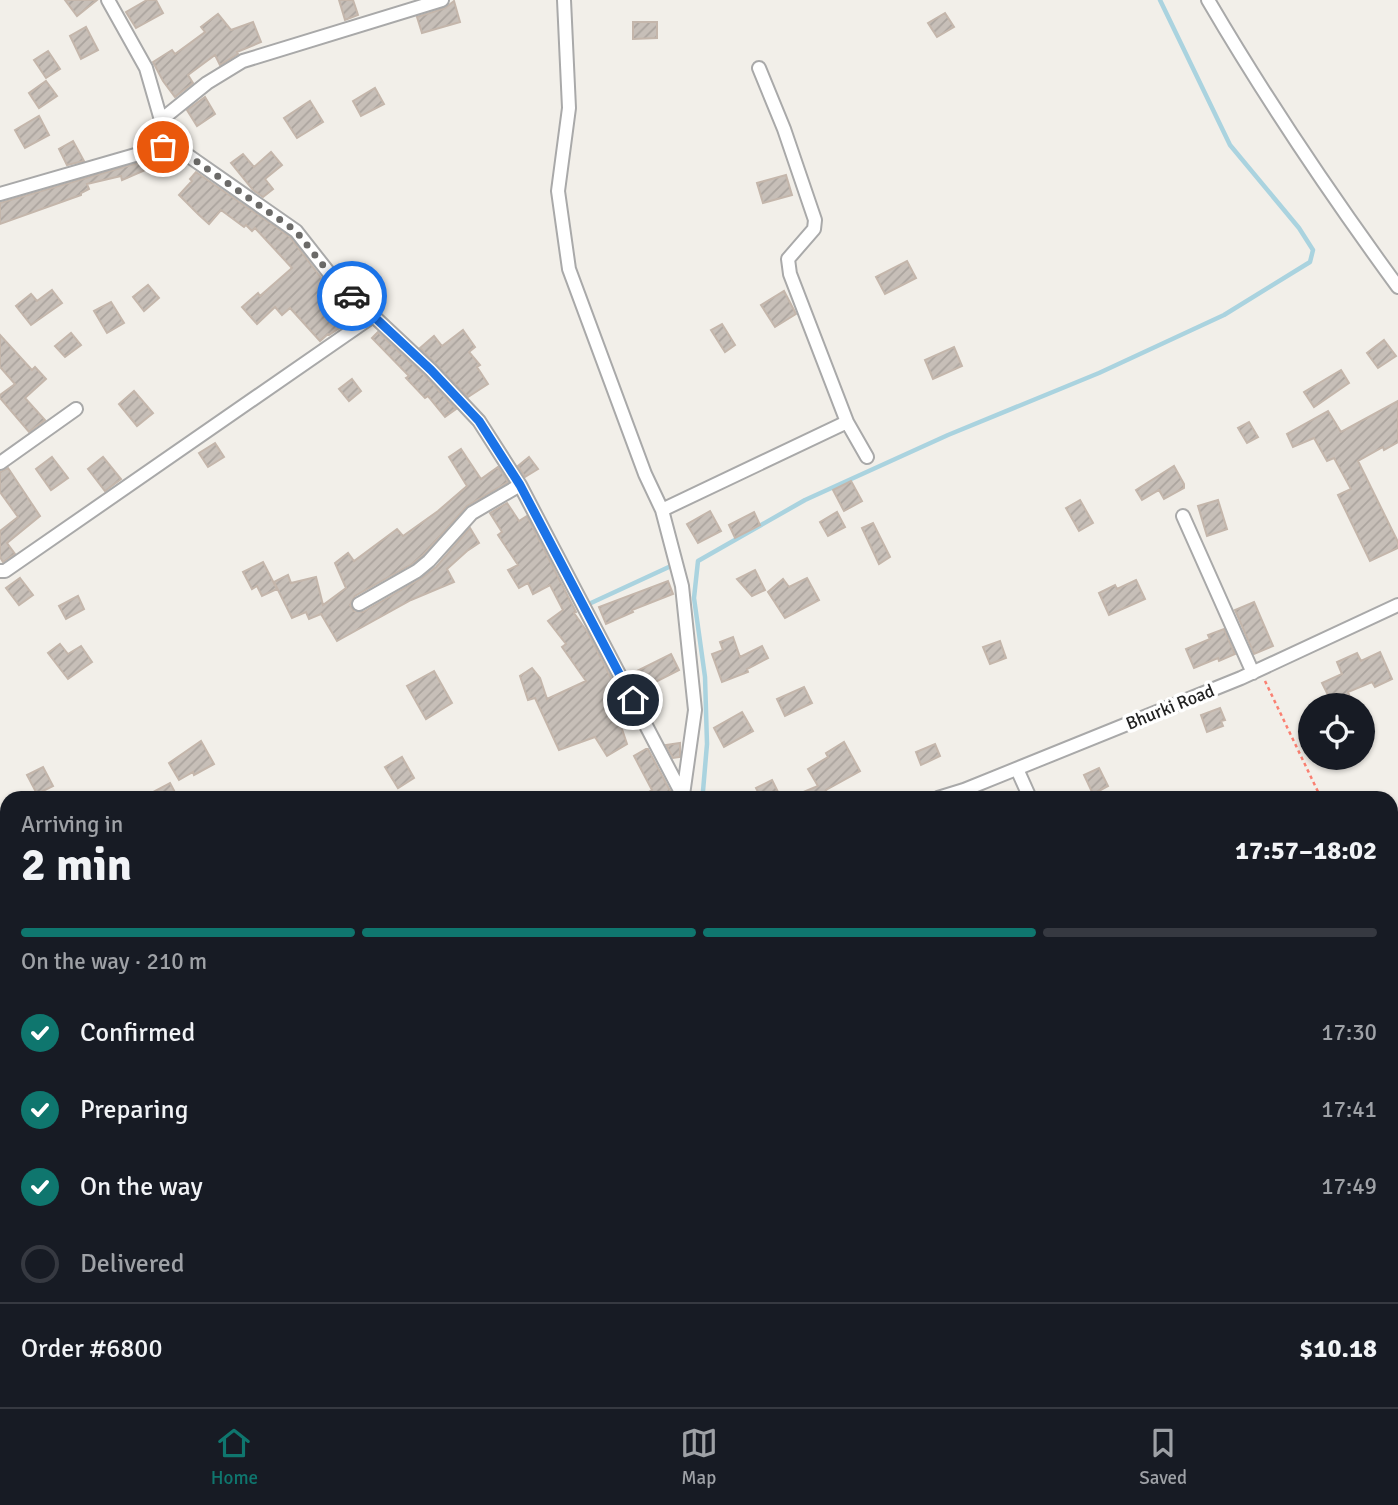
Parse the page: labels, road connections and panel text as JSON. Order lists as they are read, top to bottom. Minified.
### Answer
{"streets":{"street":["Bhurki Road"]},"page":{"heading":["2 min","Arriving in","17:57–18:02"],"panel":["Order #6800","$10.18"],"bar":"On the way · 210 m","list":[["Confirmed","17:30"],["Preparing","17:41"],["On the way","17:49"],"Delivered"],"tabs":["Home","Map","Saved"]}}
